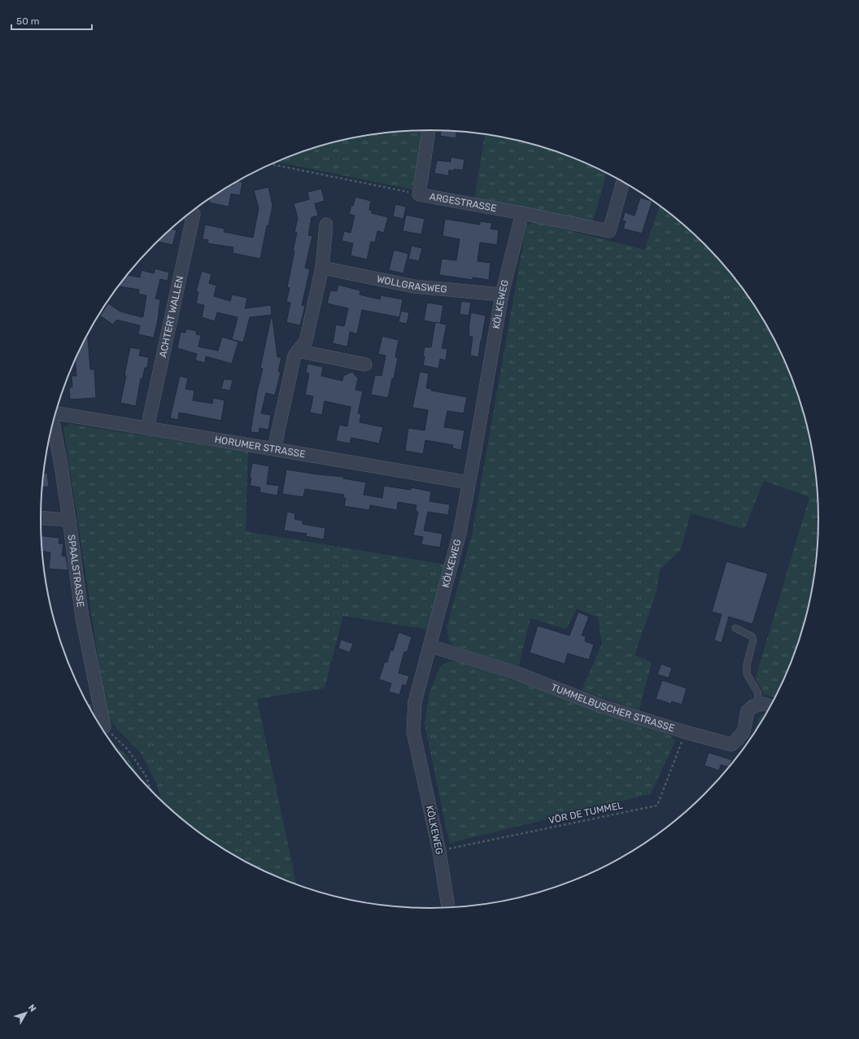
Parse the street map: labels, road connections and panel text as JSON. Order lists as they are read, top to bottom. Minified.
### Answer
{"streets":{"street":["ARGESTRASSE","WOLLGRASWEG","KÖLKEWEG","ACHTERT WALLEN","HORUMER STRASSE","SPAALSTRASSE","TUMMELBUSCHER STRASSE"],"path":["VÖR DE TUMMEL"]},"crossings":[["ARGESTRASSE","KÖLKEWEG"],["WOLLGRASWEG","KÖLKEWEG"],["KÖLKEWEG","HORUMER STRASSE"],["KÖLKEWEG","TUMMELBUSCHER STRASSE"],["KÖLKEWEG","VÖR DE TUMMEL"],["ACHTERT WALLEN","HORUMER STRASSE"],["TUMMELBUSCHER STRASSE","VÖR DE TUMMEL"]],"scale_bar":"50 m","north":"top right"}
